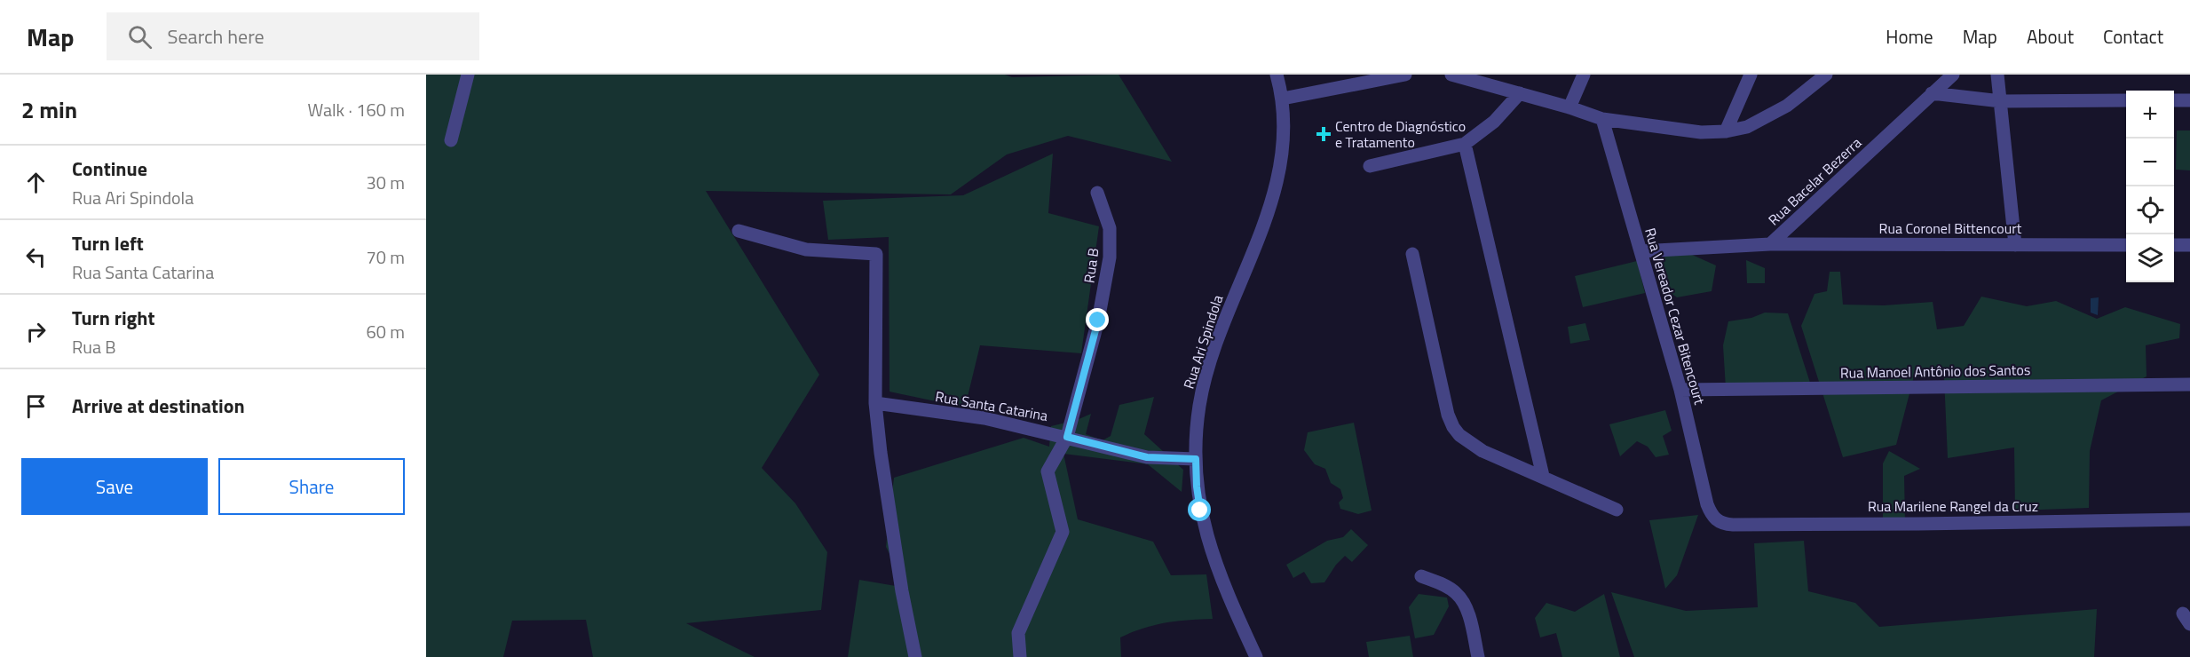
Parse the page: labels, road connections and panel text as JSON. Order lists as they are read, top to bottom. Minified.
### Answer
{"streets":{"street":["Rua Bacelar Bezerra","Rua Coronel Bittencourt","Rua B","Rua Vereador Cezar Bitencourt","Rua Ari Spindola","Rua Manoel Antônio dos Santos","Rua Santa Catarina","Rua Marilene Rangel da Cruz"]},"crossings":[["Rua Bacelar Bezerra","Rua Coronel Bittencourt"],["Rua Bacelar Bezerra","Rua Vereador Cezar Bitencourt"],["Rua B","Rua Santa Catarina"],["Rua Vereador Cezar Bitencourt","Rua Manoel Antônio dos Santos"],["Rua Vereador Cezar Bitencourt","Rua Marilene Rangel da Cruz"],["Rua Ari Spindola","Rua Santa Catarina"]],"places":{"health":["Centro de Diagnóstico e Tratamento"]},"page":{"header":"Map","search":"Search here","nav":["Home","Map","About","Contact"],"heading":["2 min","Walk · 160 m"],"map_buttons":["+","−"],"list":[["Continue","Rua Ari Spindola","30 m"],["Turn left","Rua Santa Catarina","70 m"],["Turn right","Rua B","60 m"],"Arrive at destination"],"buttons":["Save","Share"]}}
